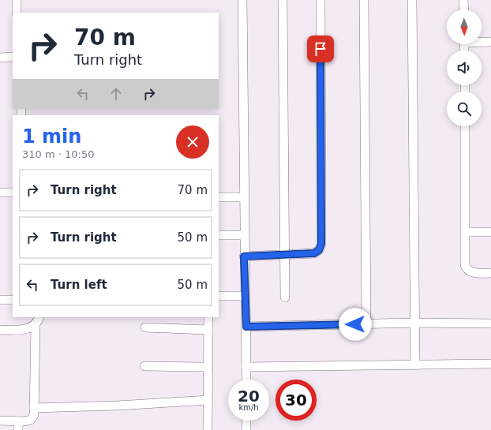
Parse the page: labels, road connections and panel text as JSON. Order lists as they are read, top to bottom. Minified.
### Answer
{"north":"bottom","page":{"turn":["70 m","Turn right"],"heading":["1 min","310 m · 10:50"],"list":[{"name":"Turn right","value":"70 m"},{"name":"Turn right","value":"50 m"},{"name":"Turn left","value":"50 m"}],"speed":"20 km/h","limit":"30"}}
